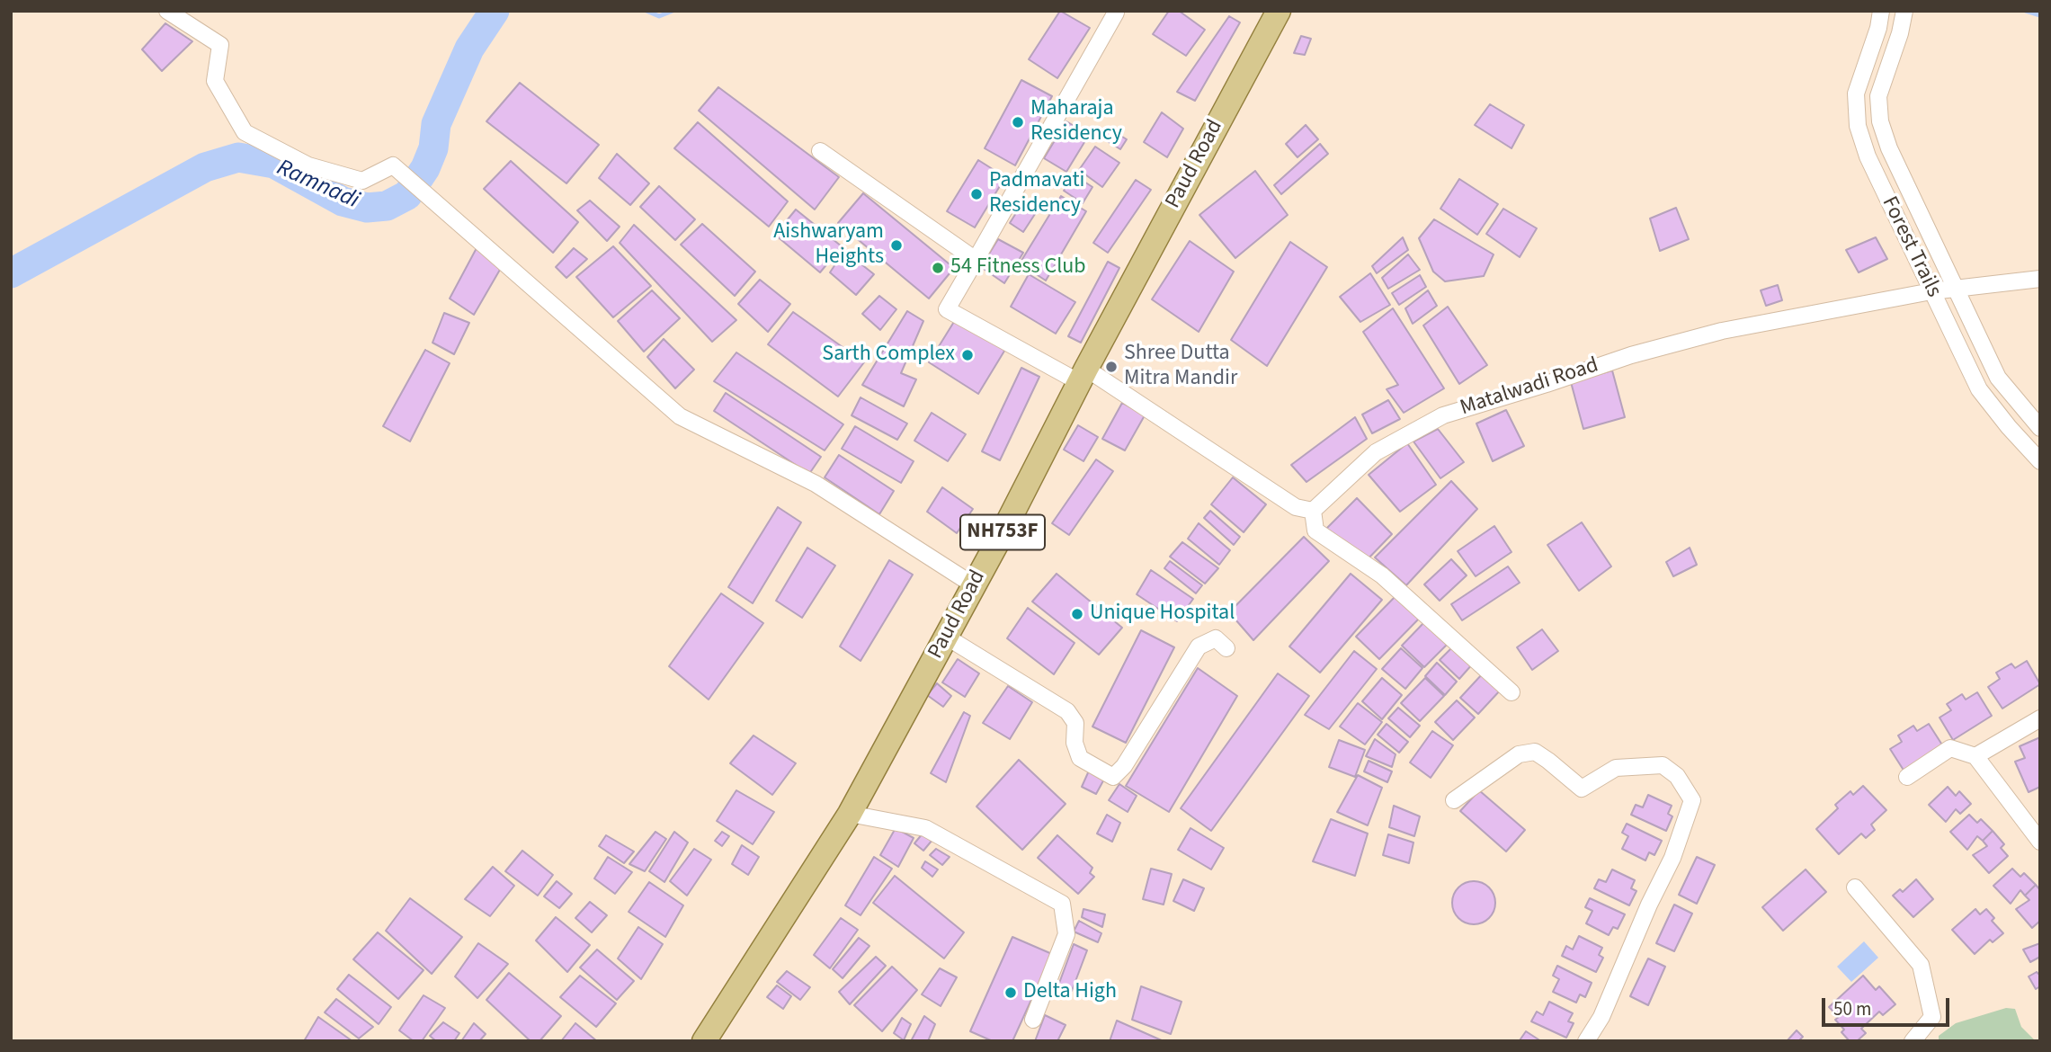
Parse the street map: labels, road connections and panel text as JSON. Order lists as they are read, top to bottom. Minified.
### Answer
{"streets":{"main road":["Paud Road","NH753F"],"street":["Forest Trails","Matalwadi Road"]},"crossings":[["Forest Trails","Matalwadi Road"]],"water":["Ramnadi"],"places":["Maharaja Residency","Padmavati Residency","Aishwaryam Heights","54 Fitness Club","Sarth Complex","Shree Dutta Mitra Mandir","Unique Hospital","Delta High"],"scale_bar":"50 m"}
